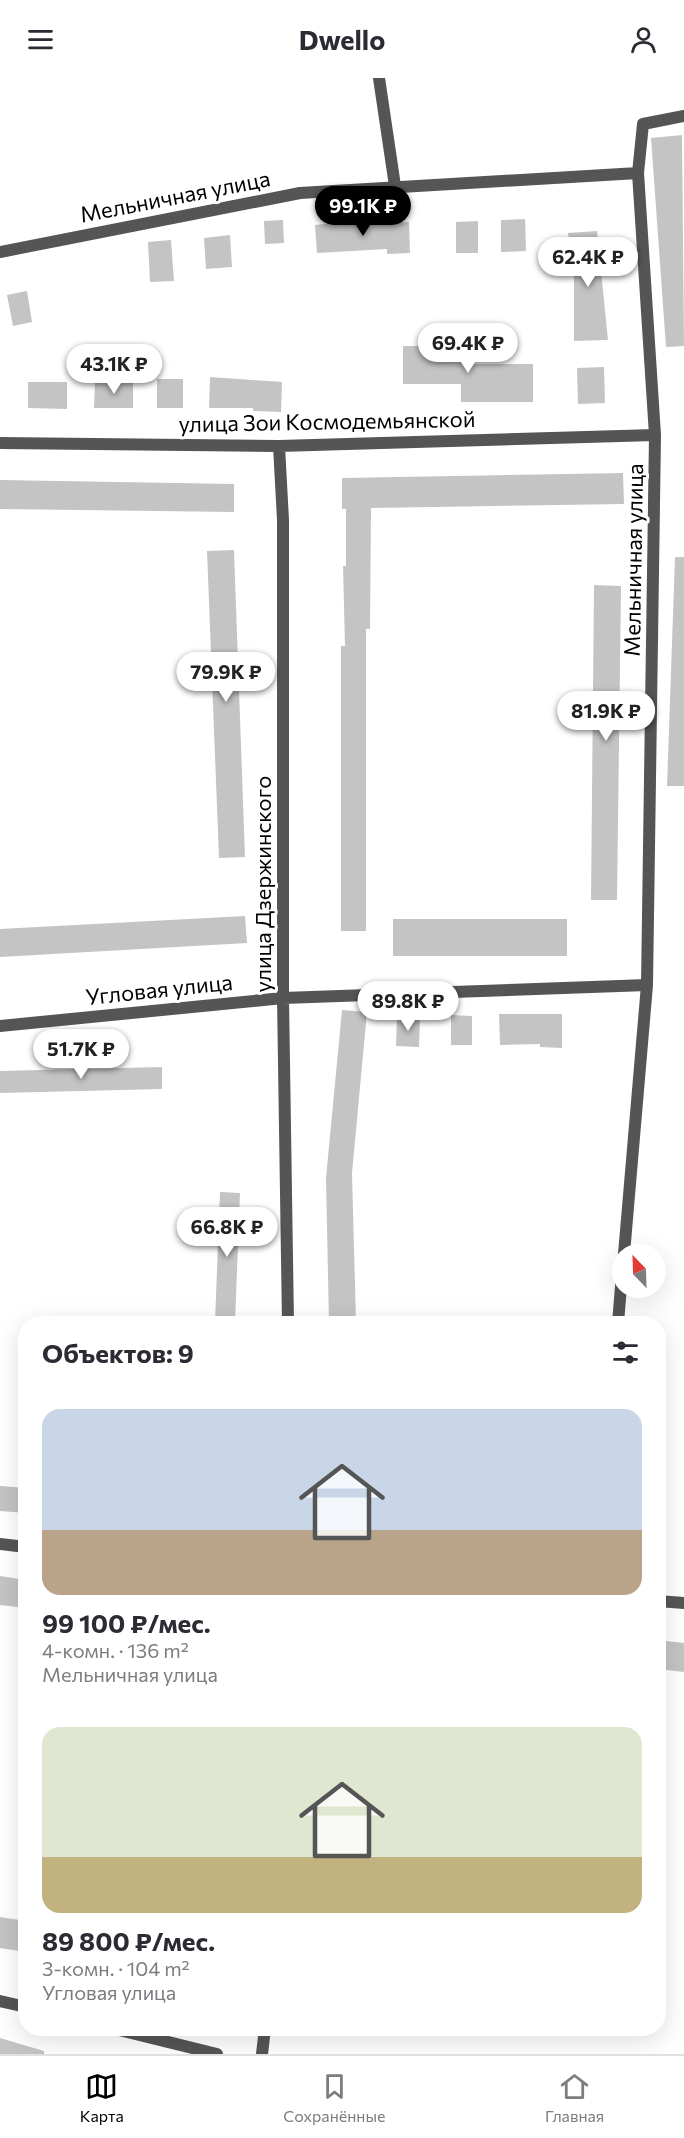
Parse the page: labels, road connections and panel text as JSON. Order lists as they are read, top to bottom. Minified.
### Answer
{"streets":{"street":["Мельничная улица","улица Зои Космодемьянской","улица Дзержинского","Угловая улица"]},"crossings":[["Мельничная улица","улица Зои Космодемьянской"],["Мельничная улица","Угловая улица"],["улица Зои Космодемьянской","улица Дзержинского"],["улица Дзержинского","Угловая улица"]],"north":"top left","page":{"header":"Dwello","price":["99.1K ₽","62.4K ₽","69.4K ₽","43.1K ₽","79.9K ₽","81.9K ₽","89.8K ₽","51.7K ₽","66.8K ₽"],"heading":"Объектов: 9","list":[{"name":"99 100 ₽/мес.","note":"4-комн. · 136 m² · Мельничная улица"},{"name":"89 800 ₽/мес.","note":"3-комн. · 104 m² · Угловая улица"}],"tabs":["Карта","Сохранённые","Главная"]}}
